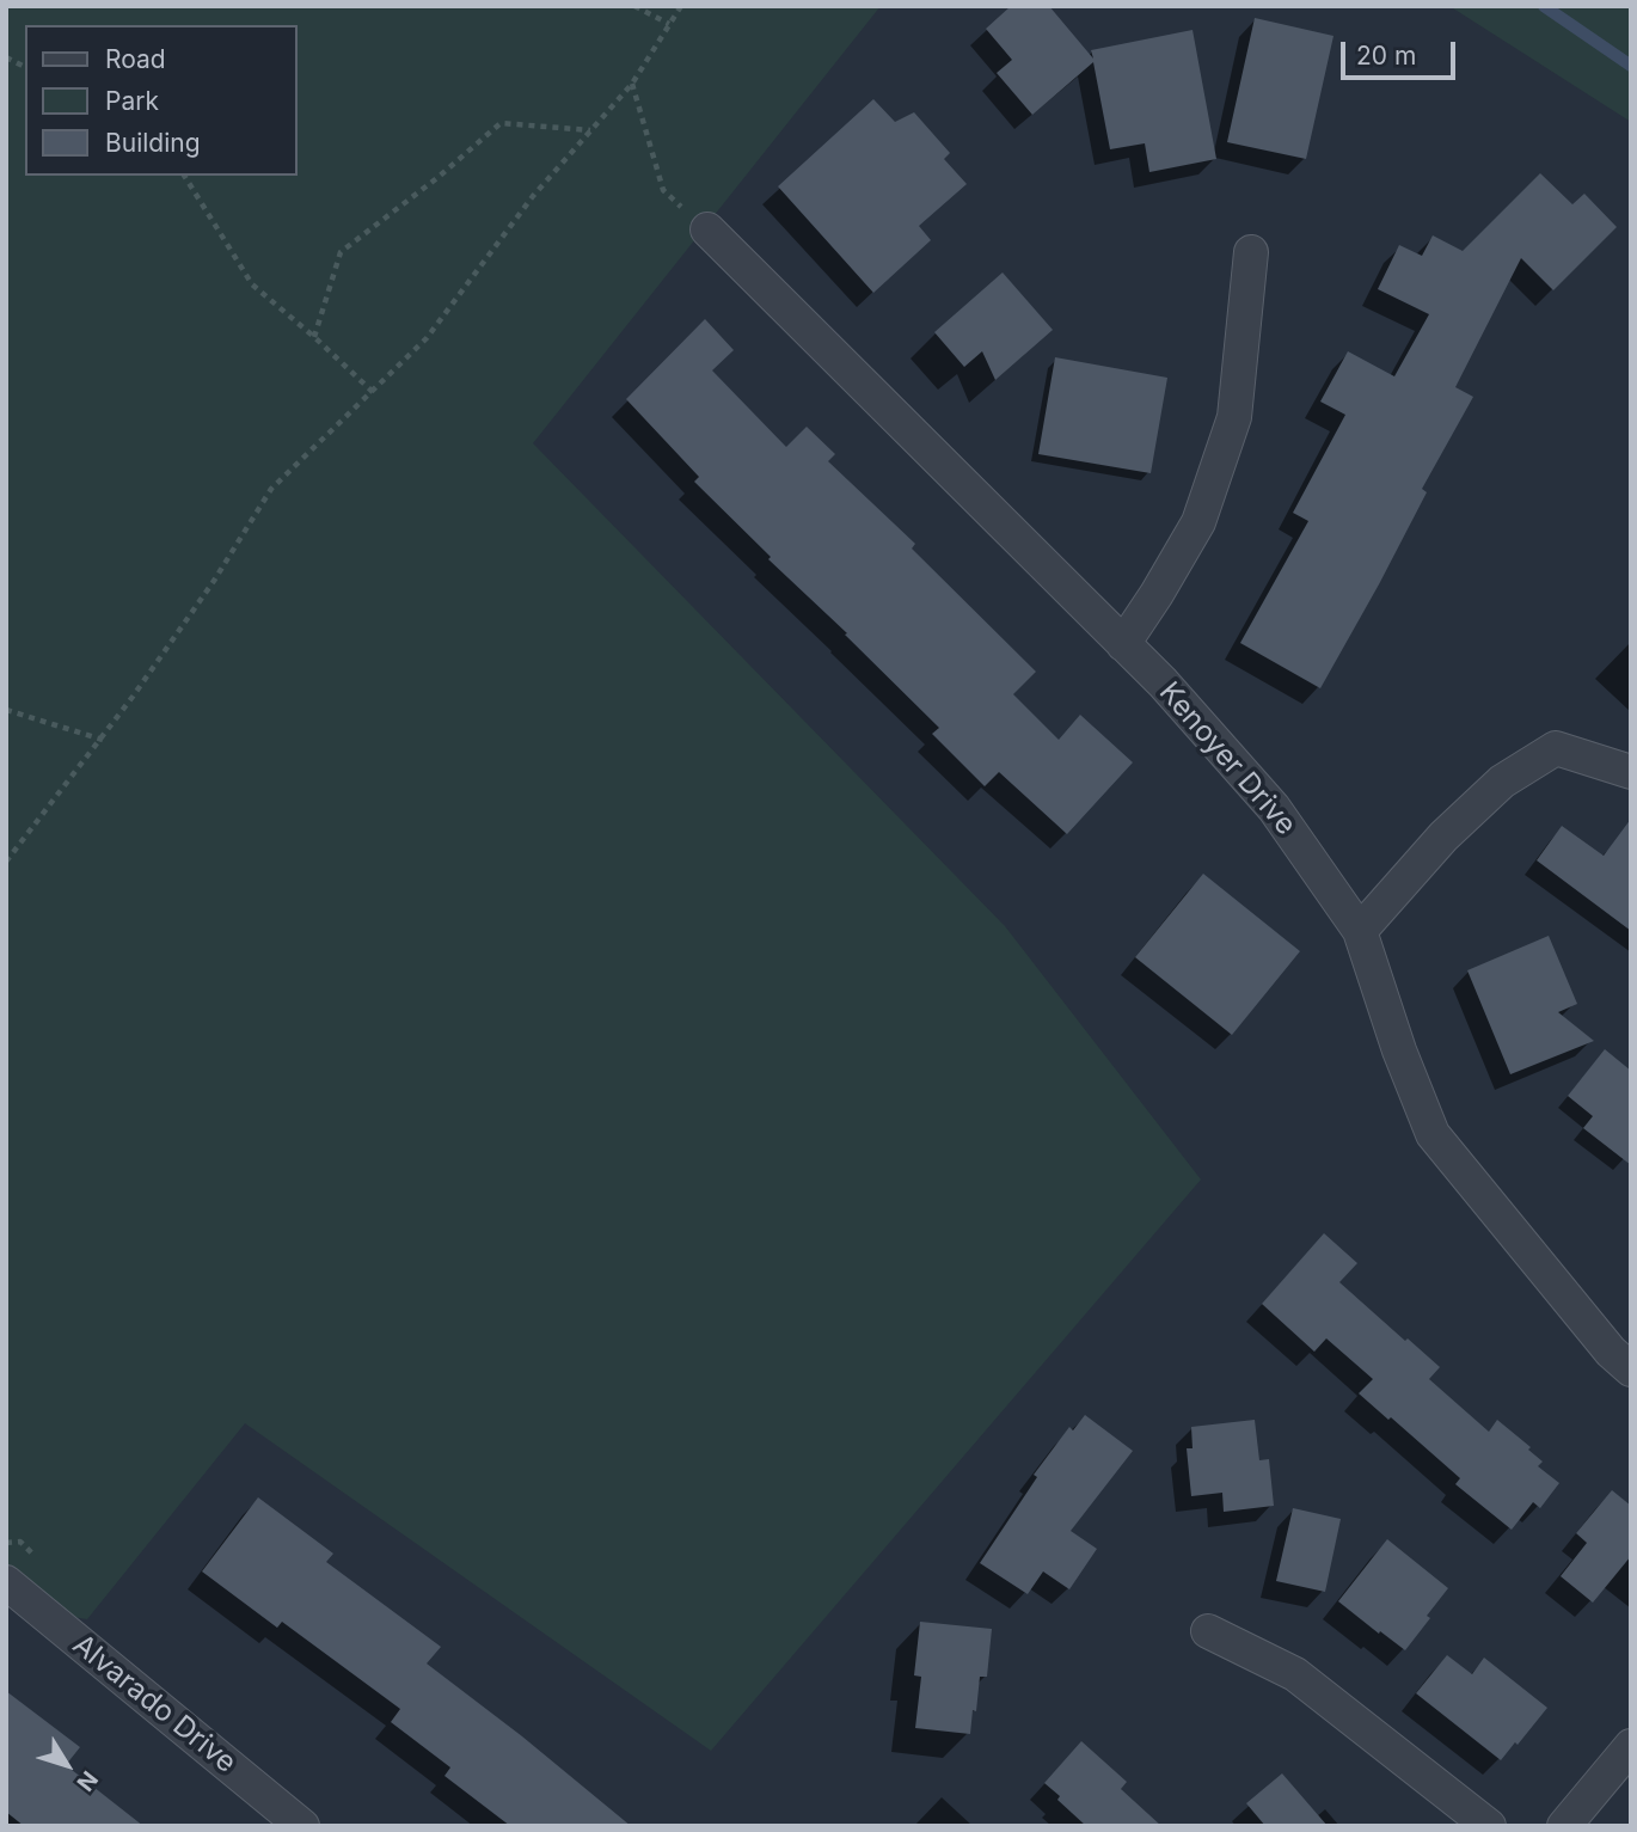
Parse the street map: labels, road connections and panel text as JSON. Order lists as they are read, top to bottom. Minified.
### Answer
{"streets":{"street":["Kenoyer Drive","Alvarado Drive"]},"legend":["Road","Park","Building"],"scale_bar":"20 m","north":"bottom right"}
